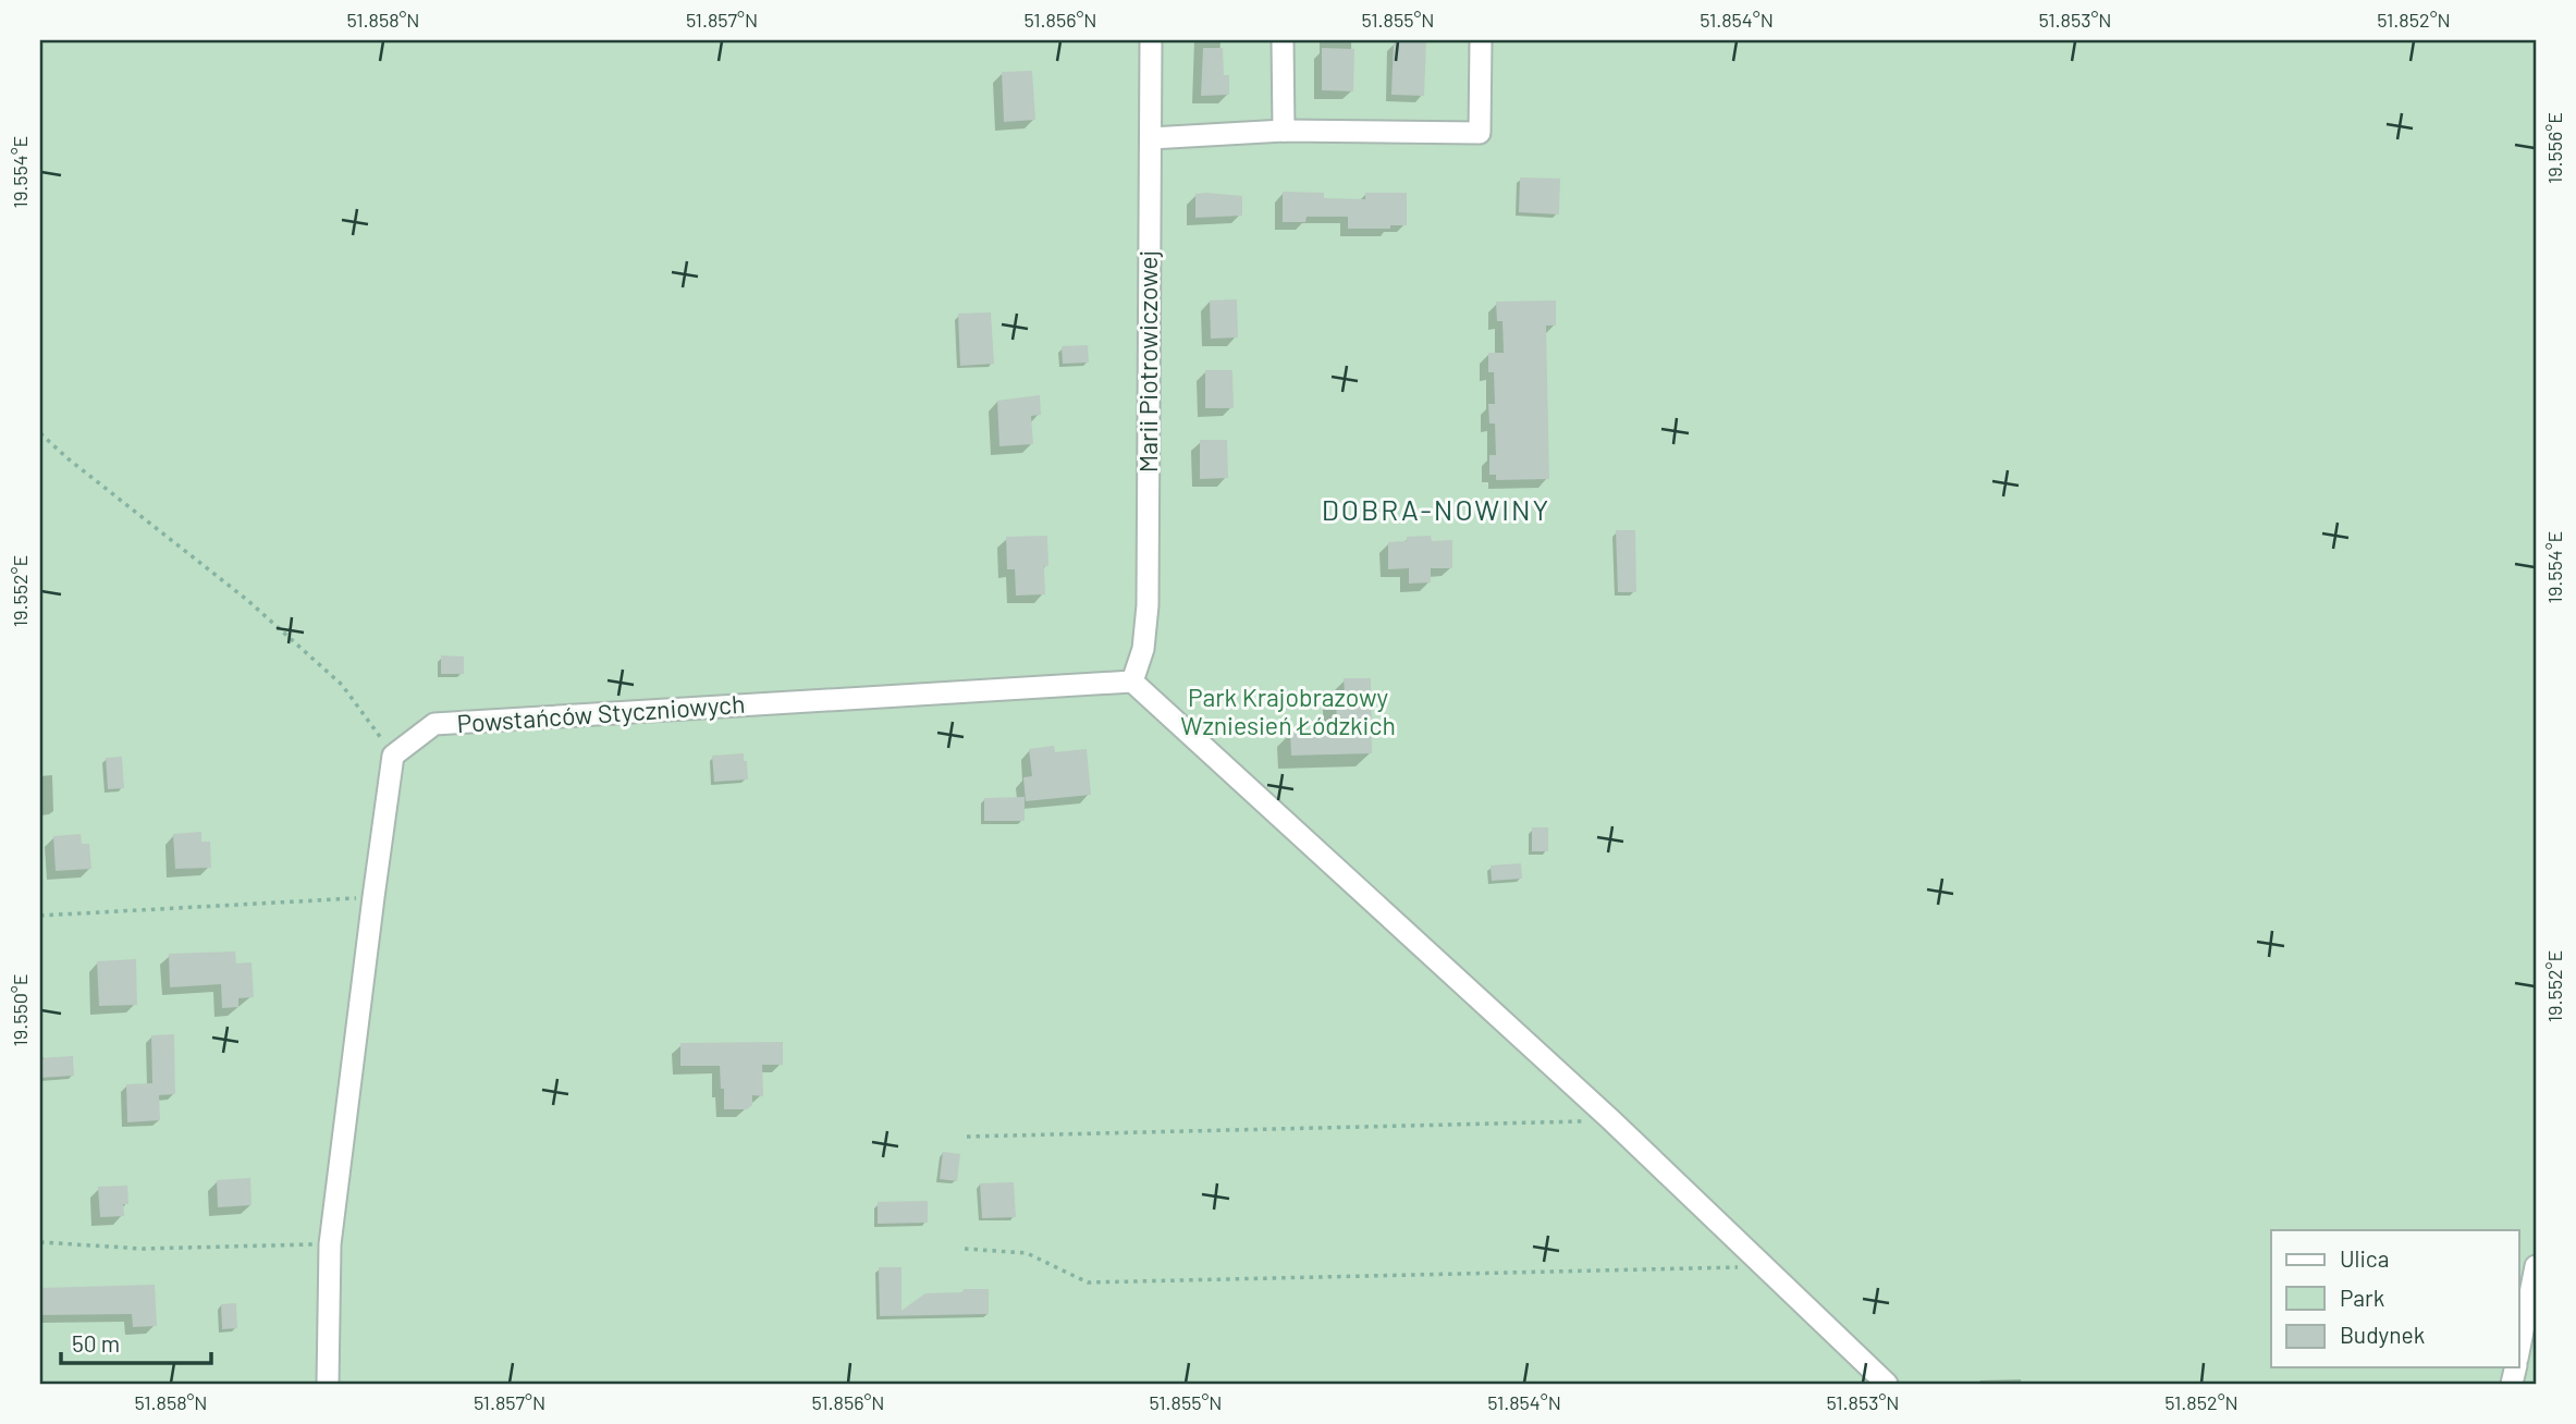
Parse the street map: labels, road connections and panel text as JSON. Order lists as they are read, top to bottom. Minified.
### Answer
{"streets":{"street":["Marii Piotrowiczowej","Powstańców Styczniowych"]},"crossings":[["Marii Piotrowiczowej","Powstańców Styczniowych"]],"districts":["DOBRA-NOWINY"],"parks":["Park Krajobrazowy Wzniesień Łódzkich"],"legend":["Ulica","Park","Budynek"],"scale_bar":"50 m","coordinates":["51.858°N","51.857°N","51.856°N","51.855°N","51.854°N","51.853°N","51.852°N","19.556°E","19.554°E","19.552°E","19.550°E"]}
